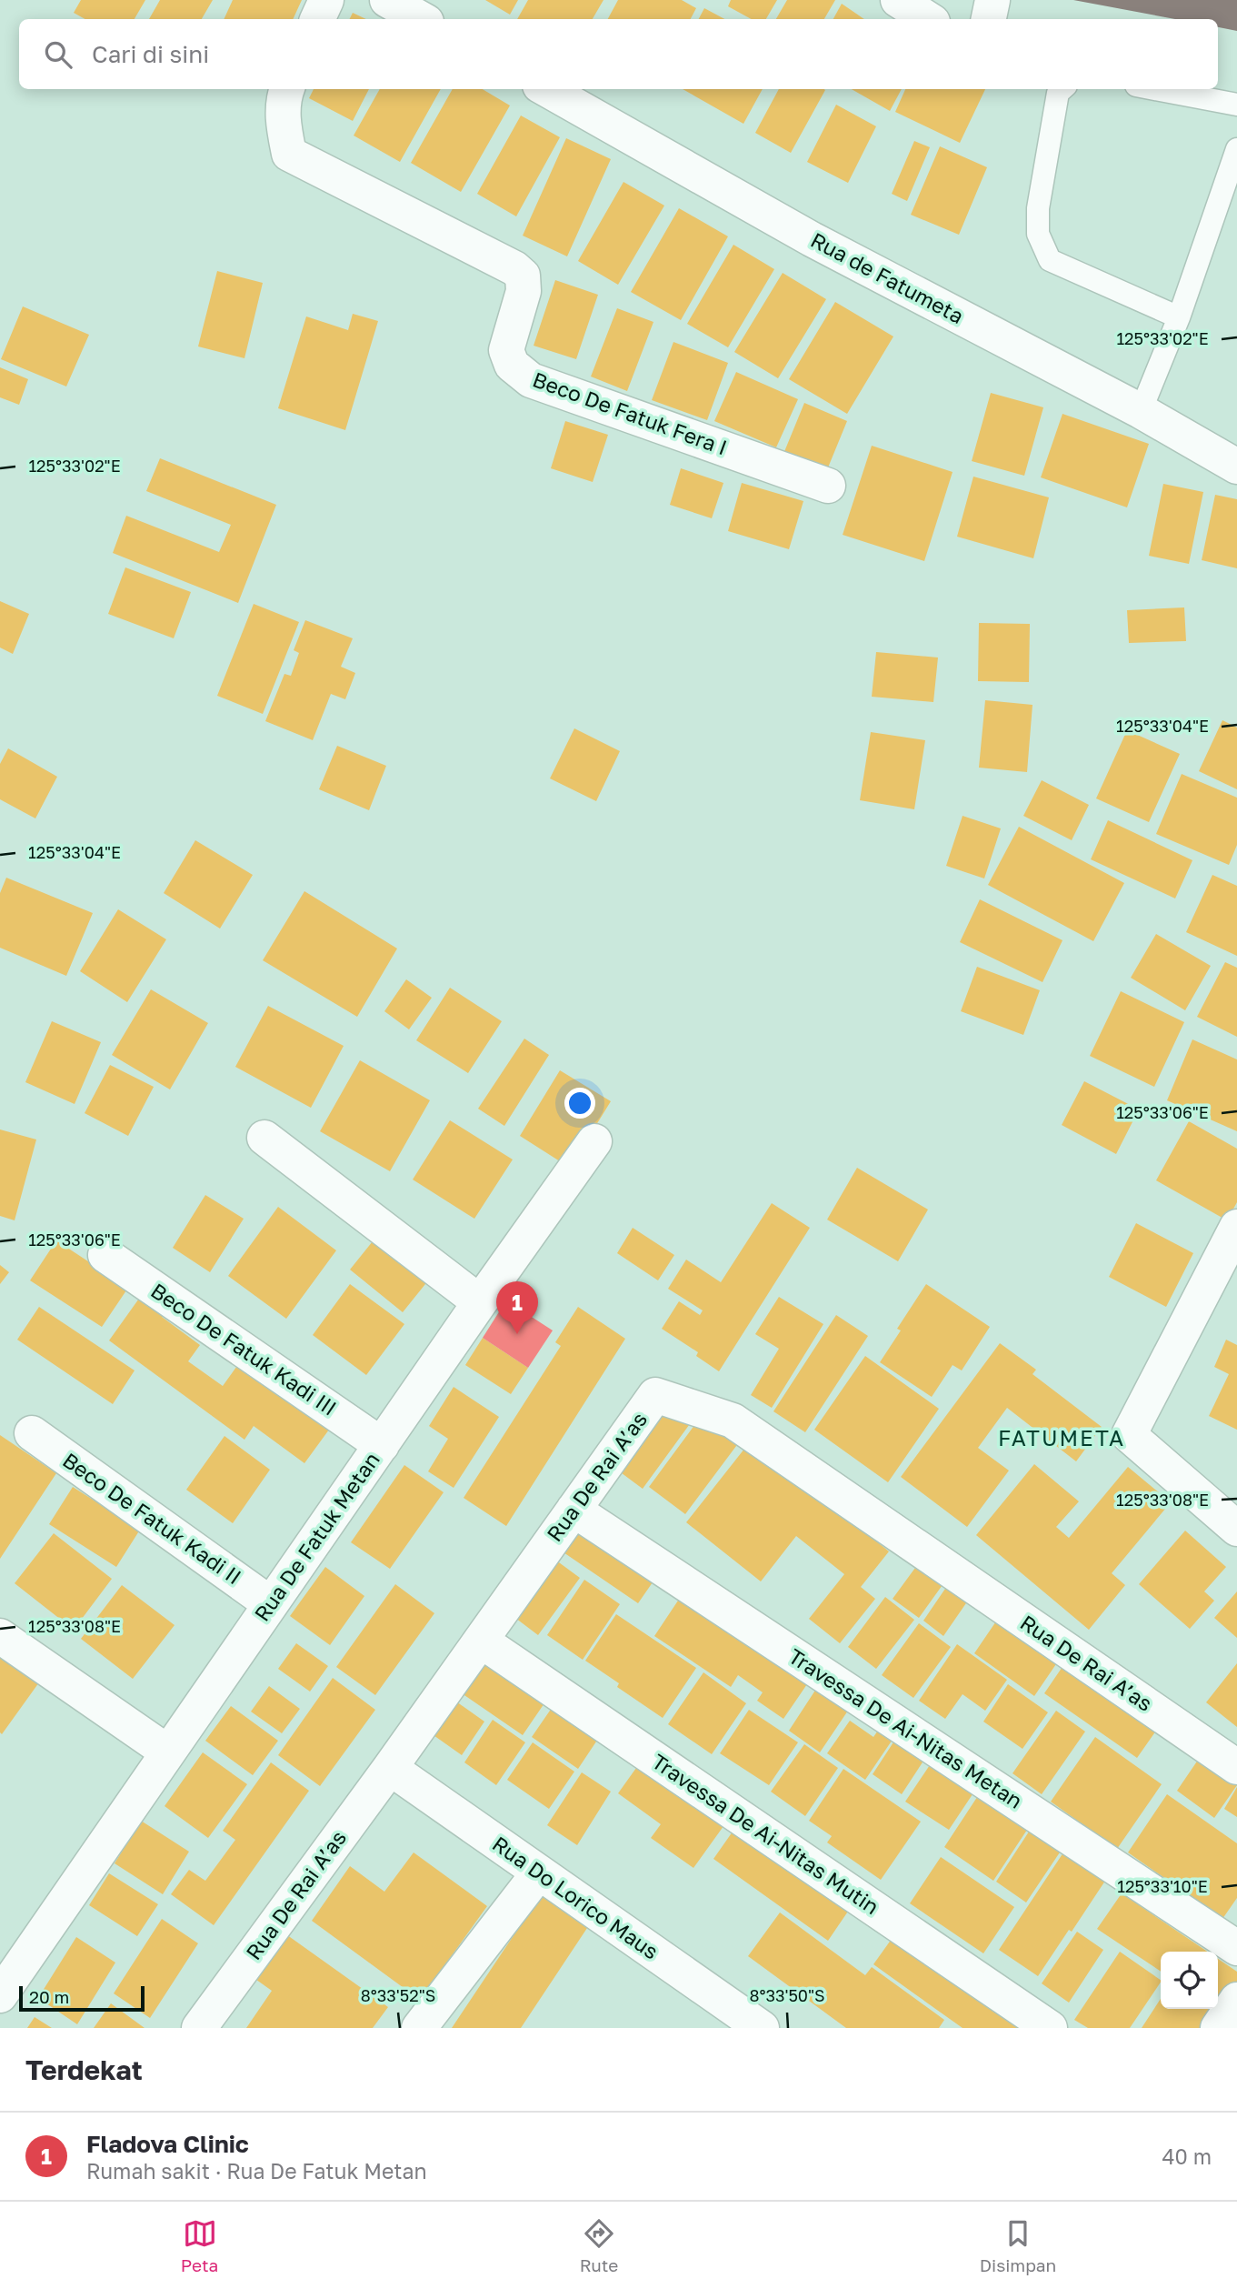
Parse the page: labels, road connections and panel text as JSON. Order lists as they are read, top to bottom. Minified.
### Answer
{"streets":{"street":["Rua de Fatumeta","Beco De Fatuk Fera I","Beco De Fatuk Kadi III","Rua De Rai A’as","Beco De Fatuk Kadi II","Rua De Fatuk Metan","Travessa De Ai-Nitas Metan","Travessa De Ai-Nitas Mutin","Rua Do Lorico Maus"]},"crossings":[["Beco De Fatuk Kadi III","Rua De Fatuk Metan"],["Rua De Rai A’as","Travessa De Ai-Nitas Metan"],["Rua De Rai A’as","Travessa De Ai-Nitas Mutin"],["Rua De Rai A’as","Rua Do Lorico Maus"],["Beco De Fatuk Kadi II","Rua De Fatuk Metan"]],"districts":["FATUMETA"],"scale_bar":"20 m","page":{"search":"Cari di sini","pins":"1","scale":"20 m","heading":"Terdekat","list":[{"mark":"1","name":"Fladova Clinic","note":"Rumah sakit · Rua De Fatuk Metan","value":"40 m"}],"nav":["Peta","Rute","Disimpan"]},"coordinates":["125°33'02\"E","125°33'04\"E","125°33'06\"E","125°33'08\"E","125°33'10\"E","8°33'52\"S","8°33'50\"S"]}
